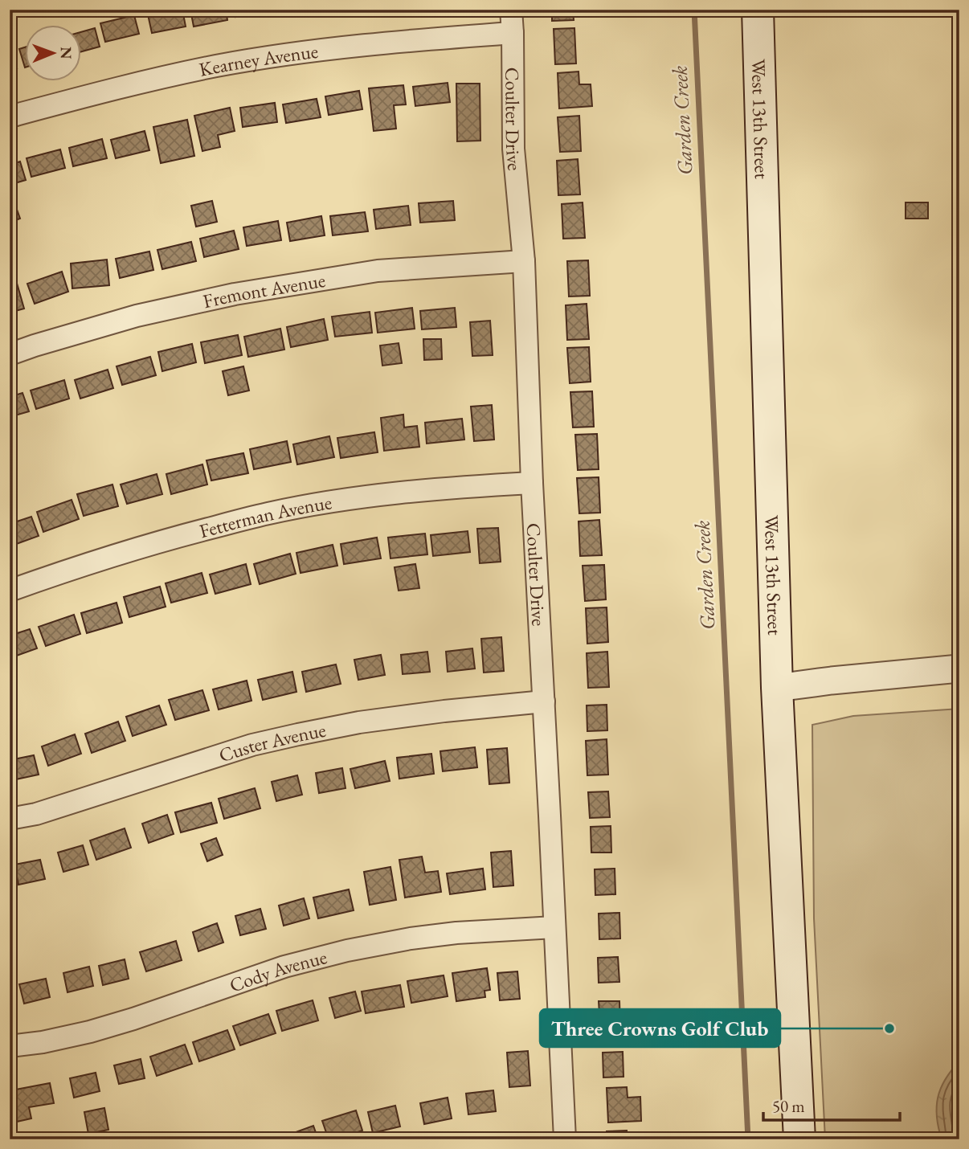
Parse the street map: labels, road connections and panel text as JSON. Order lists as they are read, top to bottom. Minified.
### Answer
{"streets":{"main road":["West 13th Street"],"street":["Kearney Avenue","Coulter Drive","Fremont Avenue","Fetterman Avenue","Custer Avenue","Cody Avenue"]},"crossings":[["Kearney Avenue","Coulter Drive"],["Coulter Drive","Fremont Avenue"],["Coulter Drive","Fetterman Avenue"],["Coulter Drive","Custer Avenue"],["Coulter Drive","Cody Avenue"]],"water":["Garden Creek"],"places":["Three Crowns Golf Club"],"scale_bar":"50 m","north":"right"}
